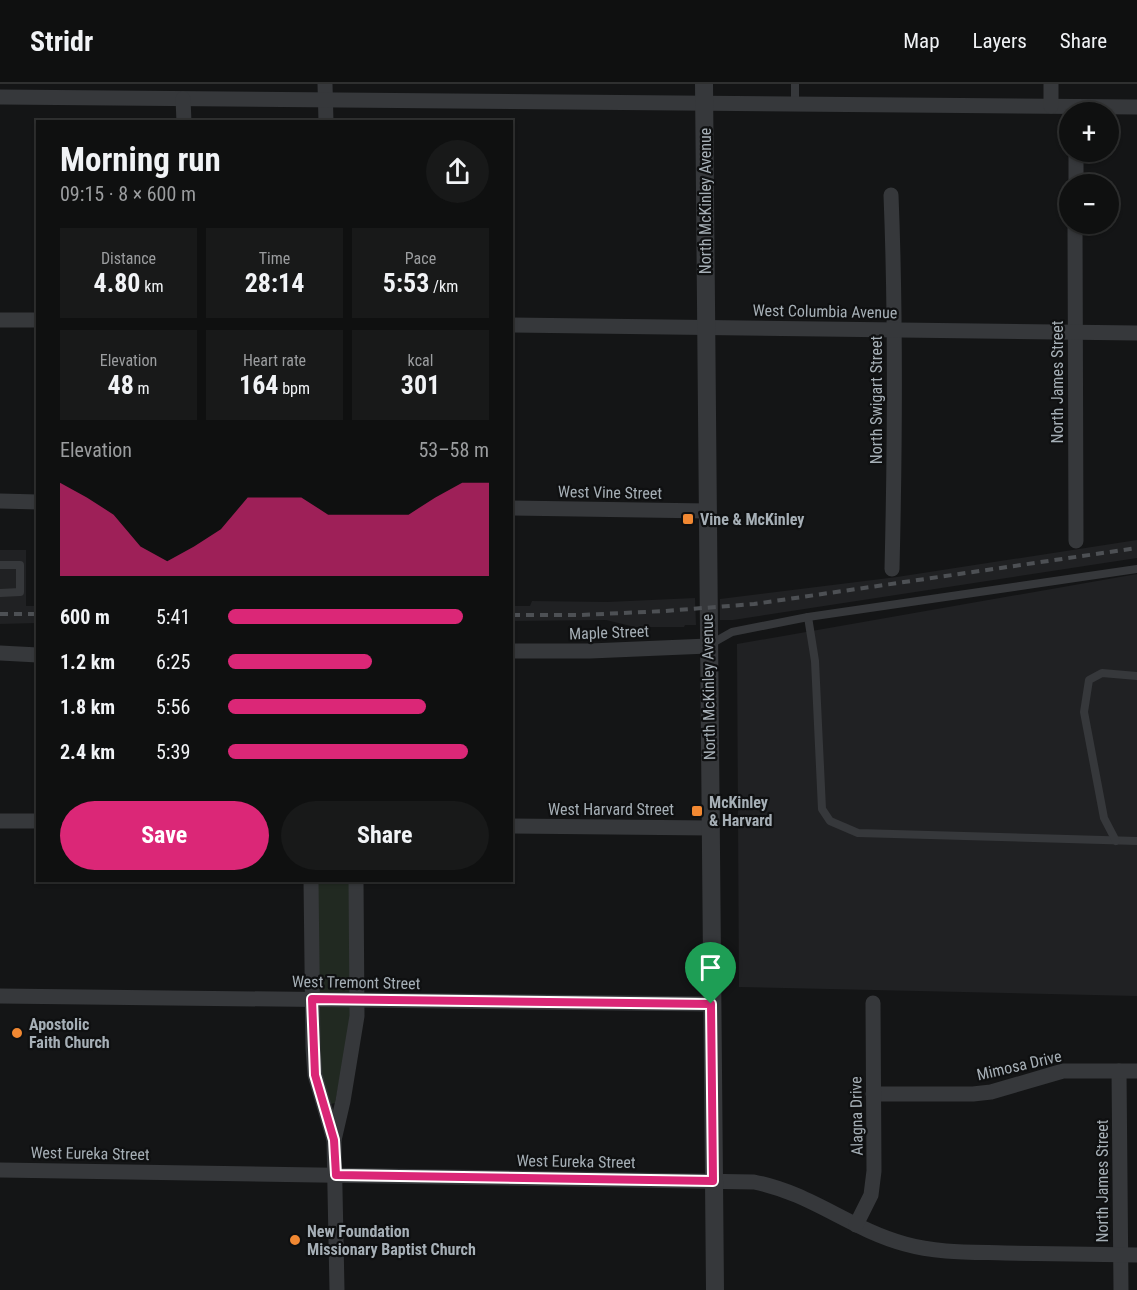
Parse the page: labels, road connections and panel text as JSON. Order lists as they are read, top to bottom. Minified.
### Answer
{"streets":{"street":["North McKinley Avenue","West Columbia Avenue","North James Street","North Swigart Street","West Vine Street","Maple Street","West Harvard Street","West Tremont Street","Mimosa Drive","Alagna Drive","West Eureka Street"]},"crossings":[["North McKinley Avenue","West Columbia Avenue"],["North McKinley Avenue","West Vine Street"],["North McKinley Avenue","Maple Street"],["North McKinley Avenue","West Harvard Street"],["North McKinley Avenue","West Tremont Street"],["North McKinley Avenue","West Eureka Street"],["West Columbia Avenue","North James Street"],["West Columbia Avenue","North Swigart Street"],["North James Street","Mimosa Drive"],["North James Street","West Eureka Street"],["Mimosa Drive","Alagna Drive"],["Alagna Drive","West Eureka Street"]],"places":{"transit":["Vine & McKinley","McKinley & Harvard"],"other":["Apostolic Faith Church","New Foundation Missionary Baptist Church"]},"page":{"header":"Stridr","nav":["Map","Layers","Share"],"map_buttons":["+","−"],"heading":["Morning run","09:15 · 8 × 600 m"],"stats":[["Distance","4.80 km"],["Time","28:14"],["Pace","5:53 /km"],["Elevation","48 m"],["Heart rate","164 bpm"],["kcal","301"]],"chart":["Elevation","53–58 m"],"list":[{"name":"600 m","note":"5:41"},{"name":"1.2 km","note":"6:25"},{"name":"1.8 km","note":"5:56"},{"name":"2.4 km","note":"5:39"}],"buttons":["Save","Share"]}}
